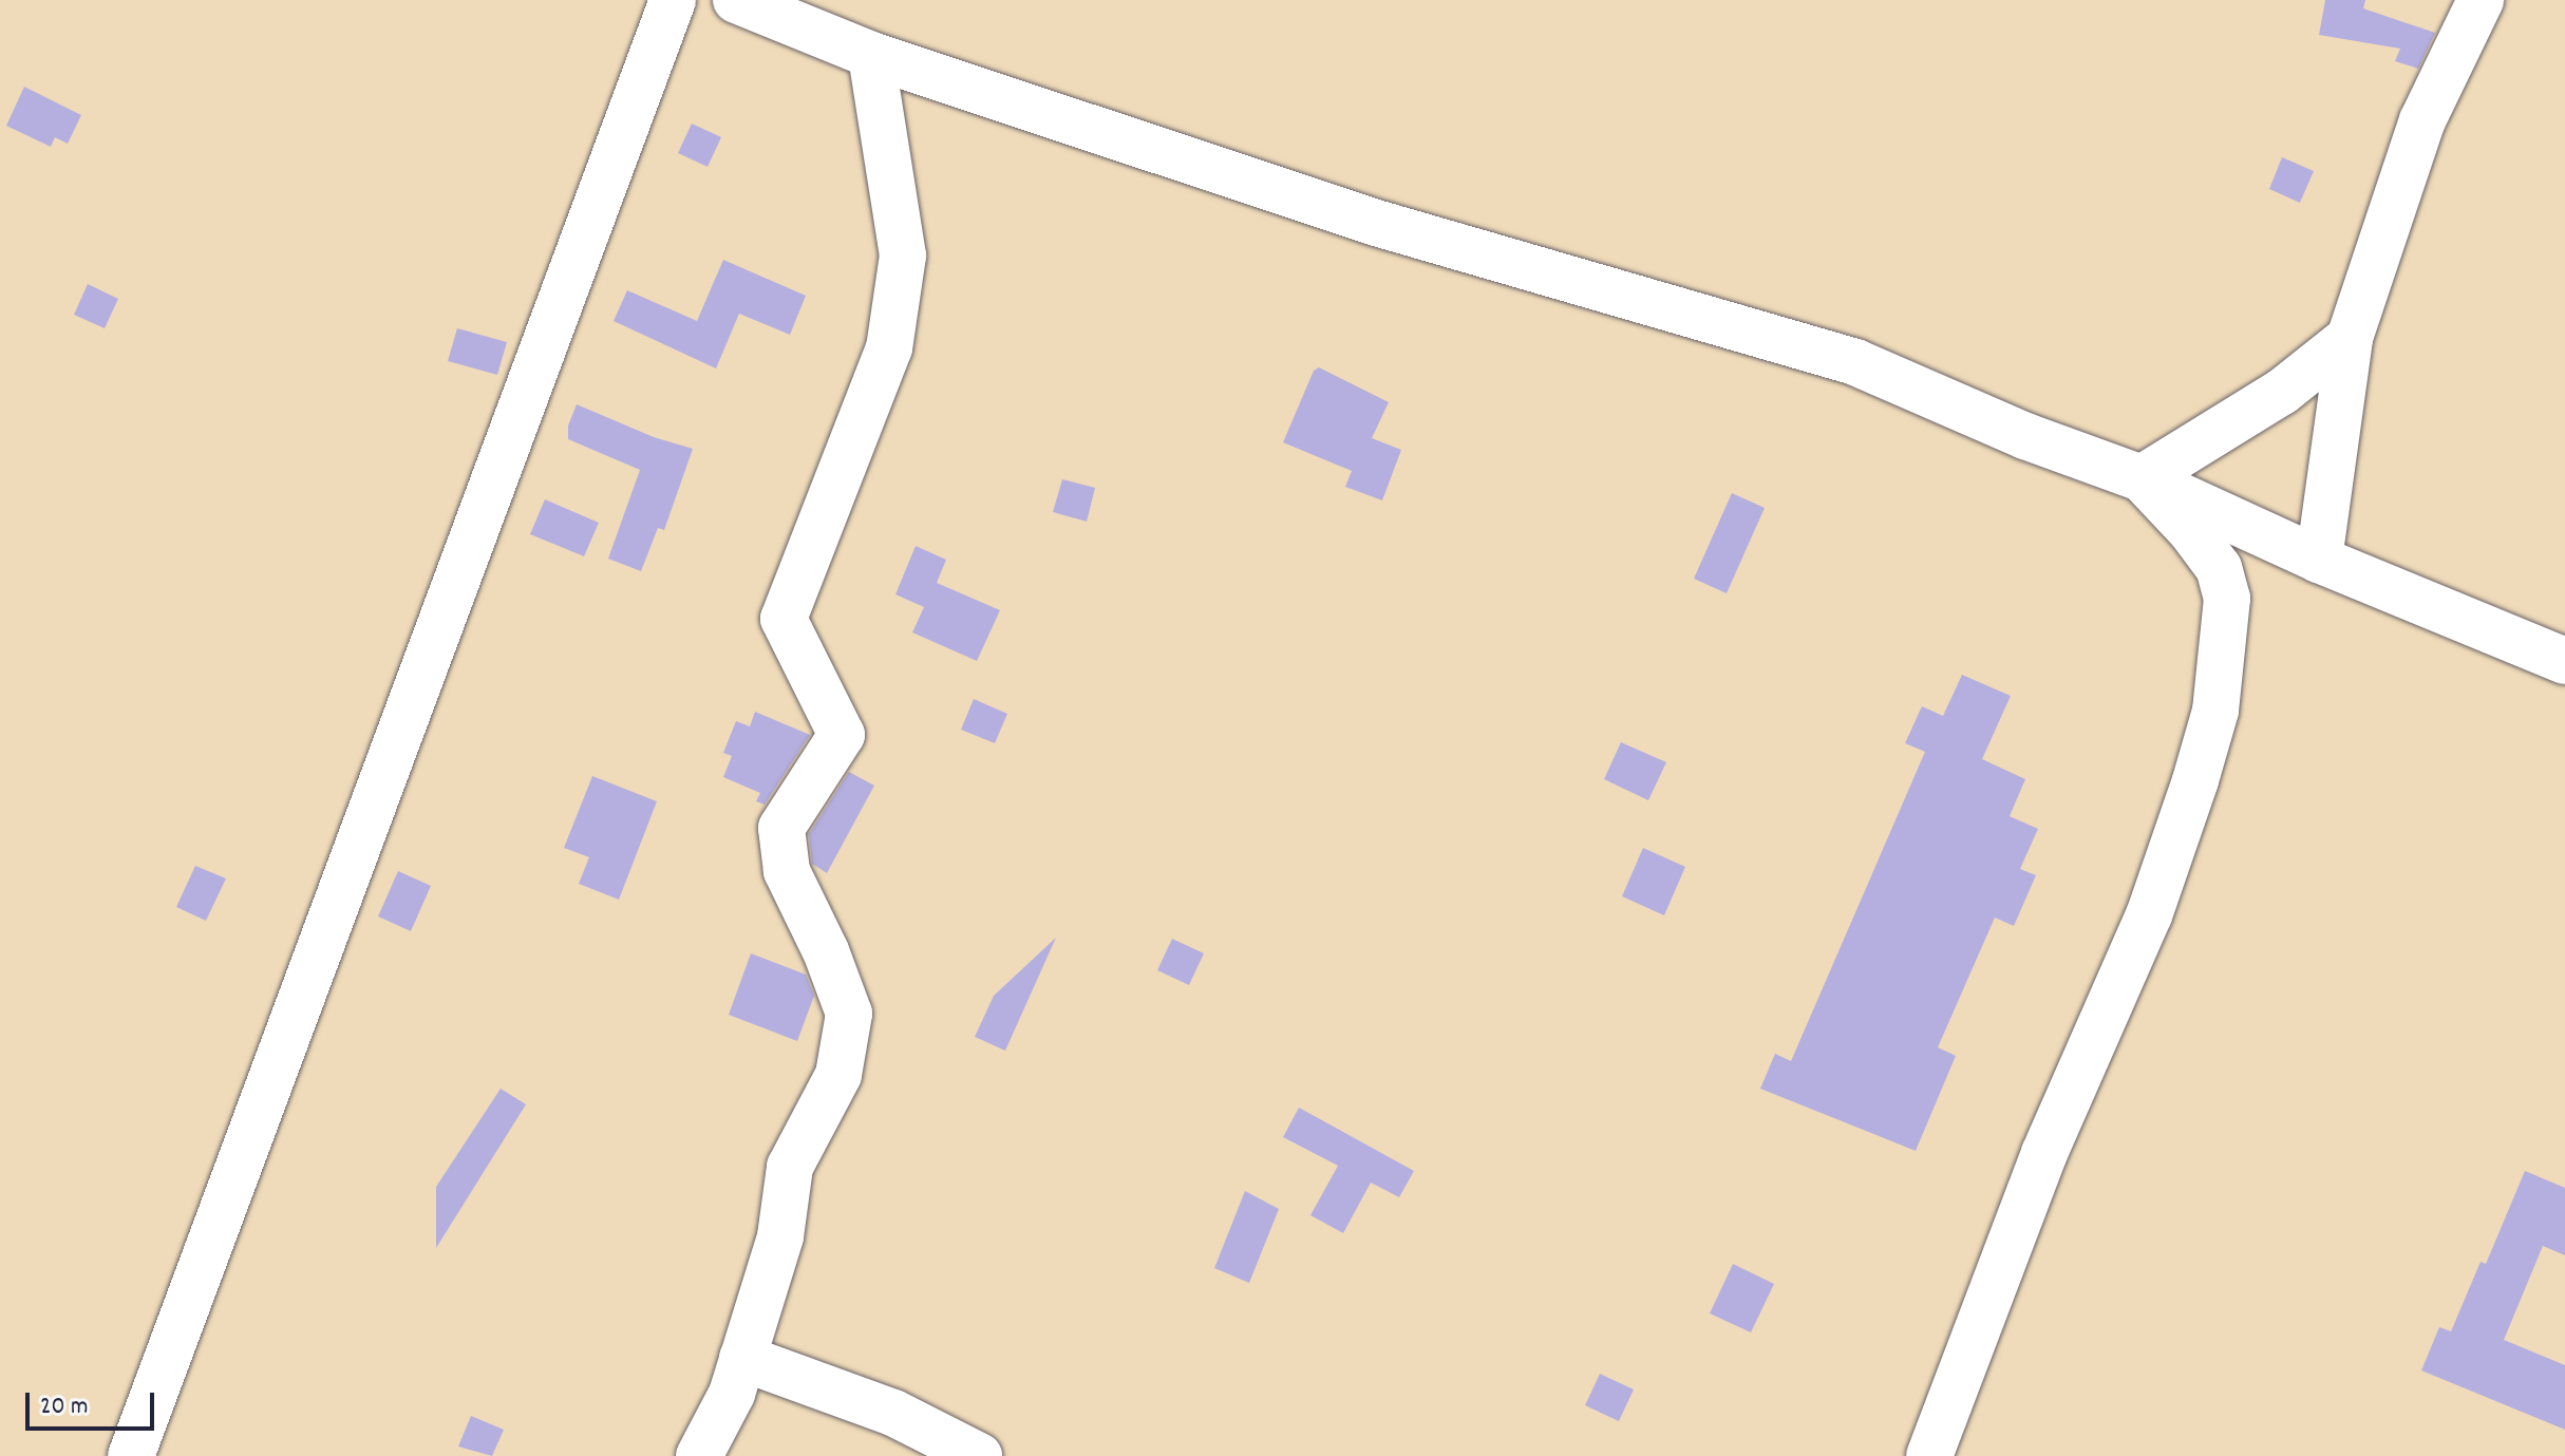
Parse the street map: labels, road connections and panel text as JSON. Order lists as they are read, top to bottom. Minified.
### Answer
{"scale_bar":"20 m"}
